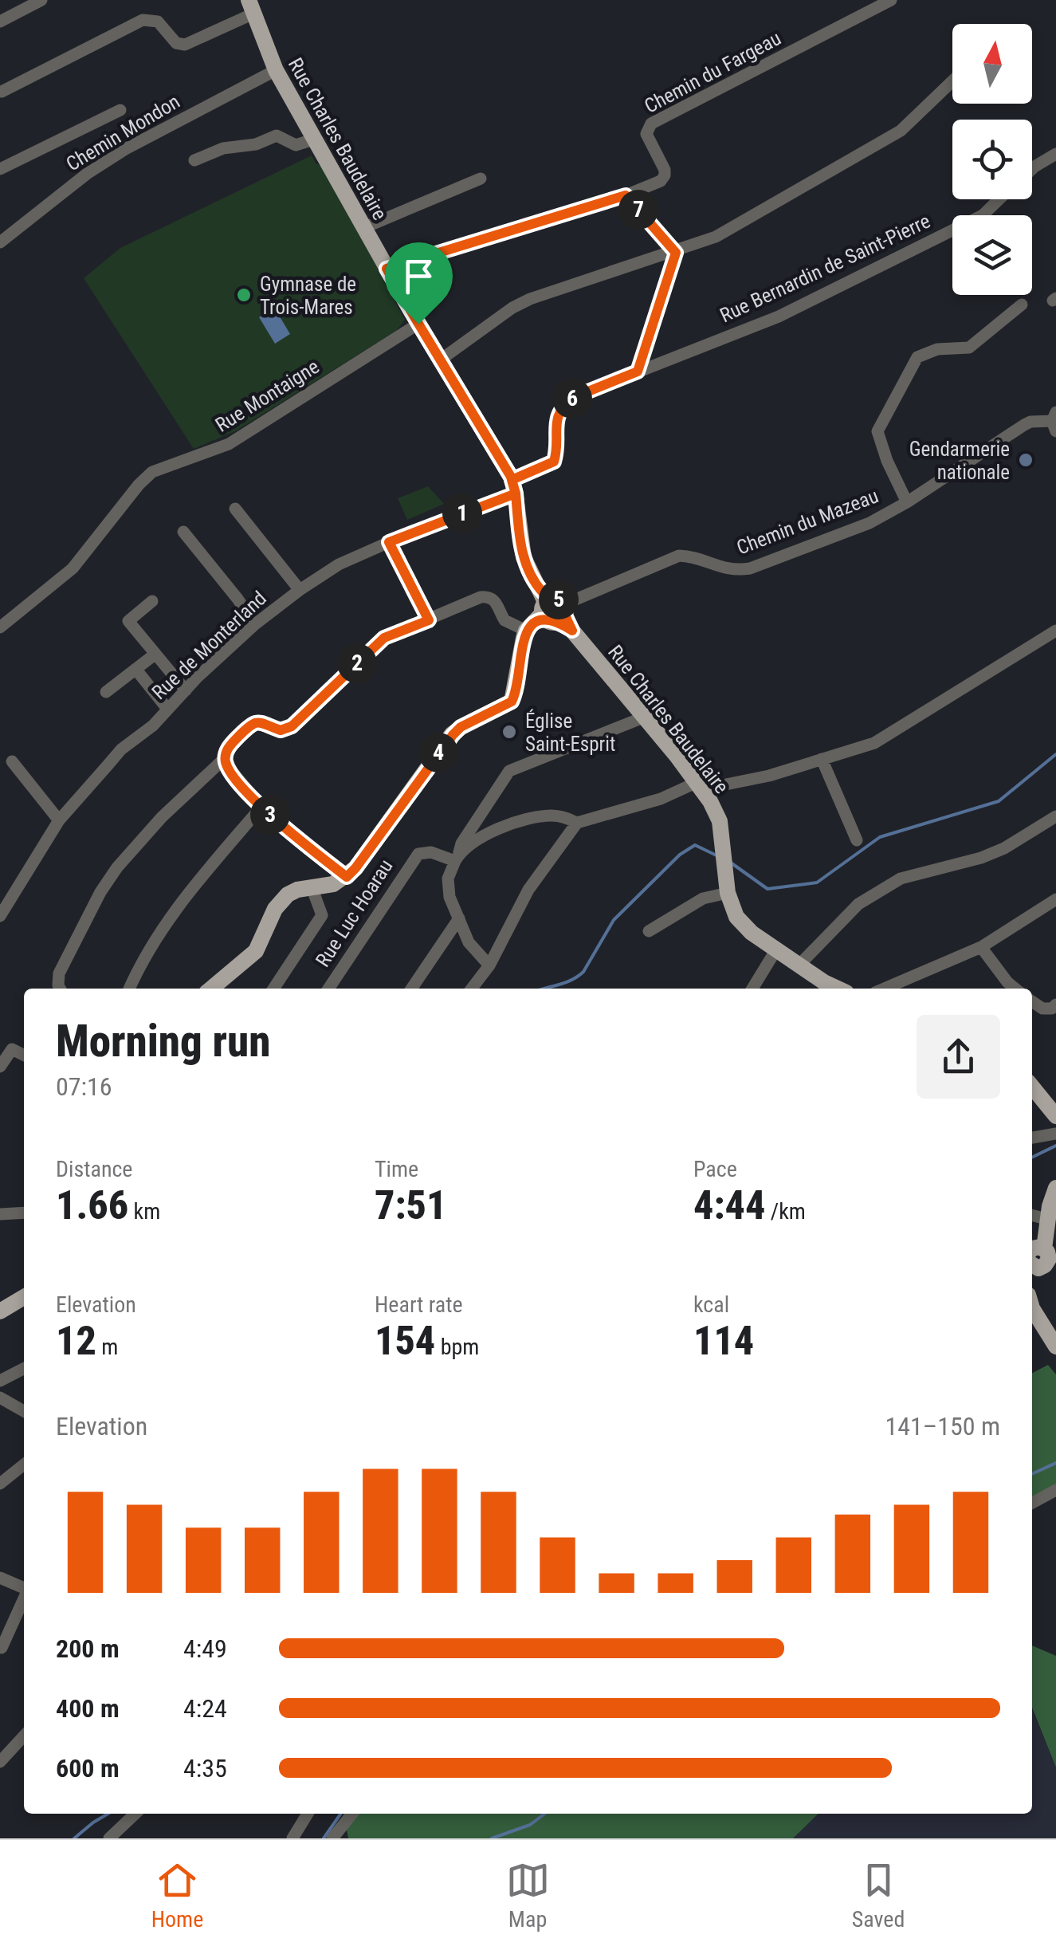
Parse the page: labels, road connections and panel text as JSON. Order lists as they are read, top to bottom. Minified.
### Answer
{"streets":{"main road":["Rue Charles Baudelaire"],"street":["Chemin du Fargeau","Chemin Mondon","Rue Bernardin de Saint-Pierre","Rue Montaigne","Chemin du Mazeau","Rue de Monterland","Rue Luc Hoarau"]},"crossings":[["Chemin du Fargeau","Rue Charles Baudelaire"],["Chemin Mondon","Rue Charles Baudelaire"],["Rue Charles Baudelaire","Rue Bernardin de Saint-Pierre"],["Rue Charles Baudelaire","Rue Montaigne"],["Rue Charles Baudelaire","Chemin du Mazeau"],["Rue Charles Baudelaire","Rue de Monterland"],["Rue Bernardin de Saint-Pierre","Rue de Monterland"]],"places":["Gymnase de Trois-Mares","Gendarmerie nationale","Église Saint-Esprit"],"north":"top","page":{"pins":["7","6","1","5","2","4","3"],"heading":["Morning run","07:16"],"stats":[["Distance","1.66 km"],["Time","7:51"],["Pace","4:44 /km"],["Elevation","12 m"],["Heart rate","154 bpm"],["kcal","114"]],"chart":["Elevation","141–150 m"],"list":[{"name":"200 m","note":"4:49"},{"name":"400 m","note":"4:24"},{"name":"600 m","note":"4:35"}],"tabs":["Home","Map","Saved"]}}
